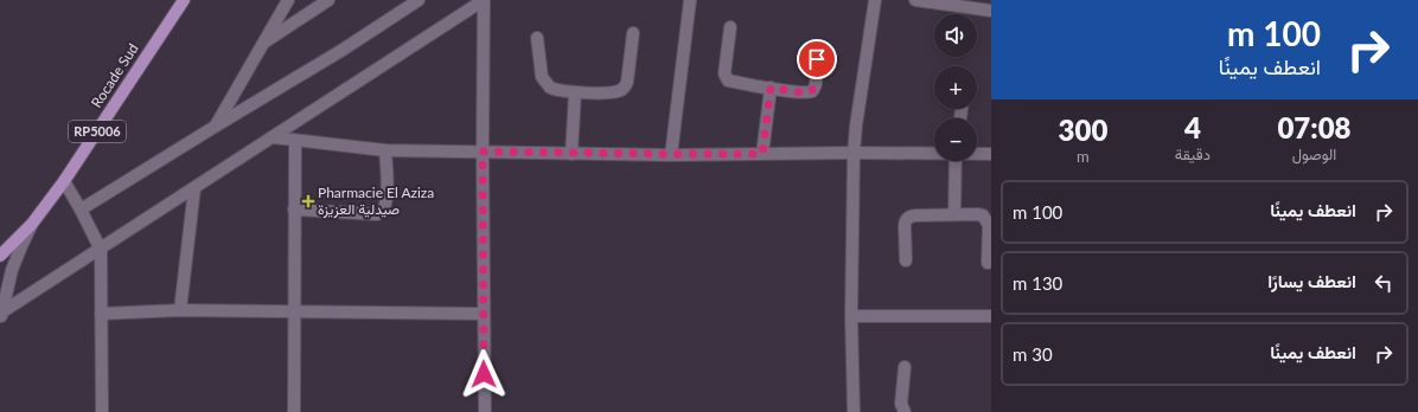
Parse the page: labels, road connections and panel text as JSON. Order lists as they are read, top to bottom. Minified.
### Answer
{"streets":{"main road":["Rocade Sud","RP5006"]},"places":{"health":["Pharmacie El Aziza صيدلية العزيزة"]},"page":{"turn":["100 m","انعطف يمينًا"],"map_buttons":["+","−"],"eta":["07:08","الوصول","4","دقيقة","300","m"],"list":[{"name":"انعطف يمينًا","value":"100 m"},{"name":"انعطف يسارًا","value":"130 m"},{"name":"انعطف يمينًا","value":"30 m"}]}}
